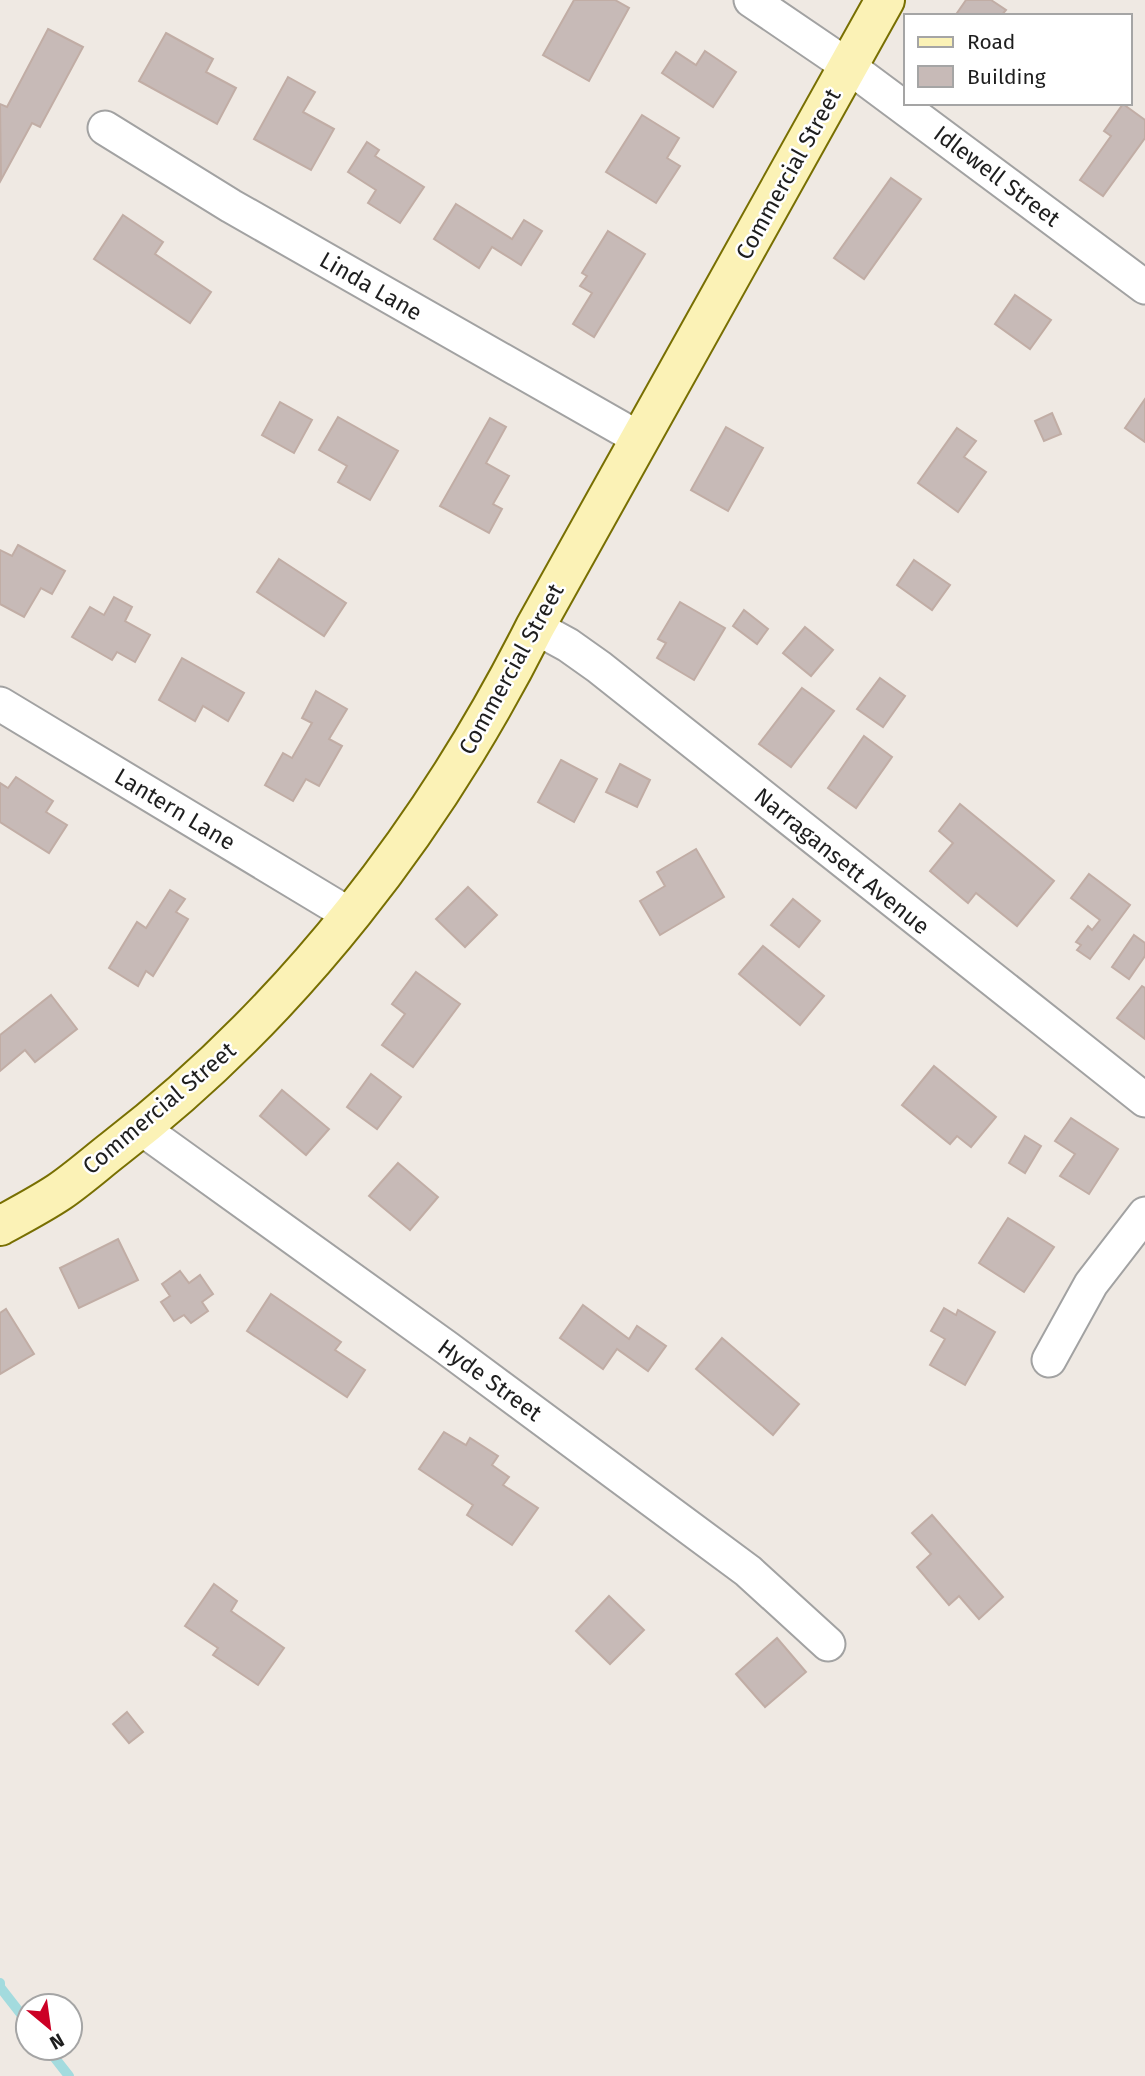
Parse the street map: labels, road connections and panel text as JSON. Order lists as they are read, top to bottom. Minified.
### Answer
{"streets":{"main road":["Commercial Street"],"street":["Idlewell Street","Linda Lane","Lantern Lane","Narragansett Avenue","Hyde Street"]},"crossings":[["Commercial Street","Idlewell Street"],["Commercial Street","Linda Lane"],["Commercial Street","Lantern Lane"],["Commercial Street","Narragansett Avenue"],["Commercial Street","Hyde Street"]],"legend":["Road","Building"],"north":"bottom right"}
